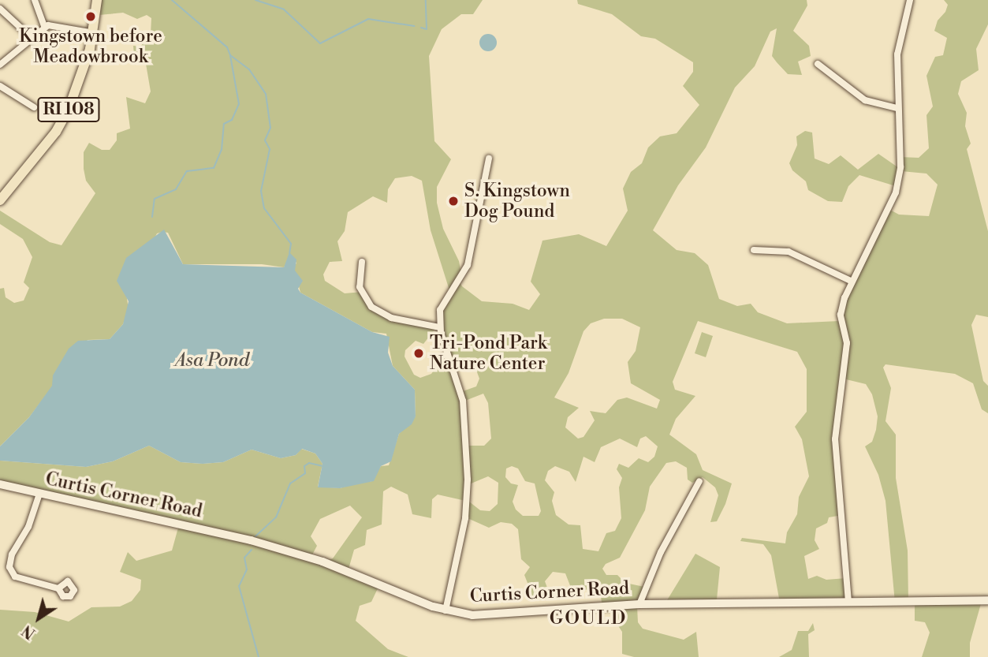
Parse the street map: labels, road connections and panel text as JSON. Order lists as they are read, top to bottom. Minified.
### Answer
{"streets":{"main road":["RI 108"],"street":["Curtis Corner Road"]},"districts":["GOULD"],"water":["Asa Pond"],"places":["Kingstown before Meadowbrook","S. Kingstown Dog Pound","Tri-Pond Park Nature Center"],"north":"bottom left"}
